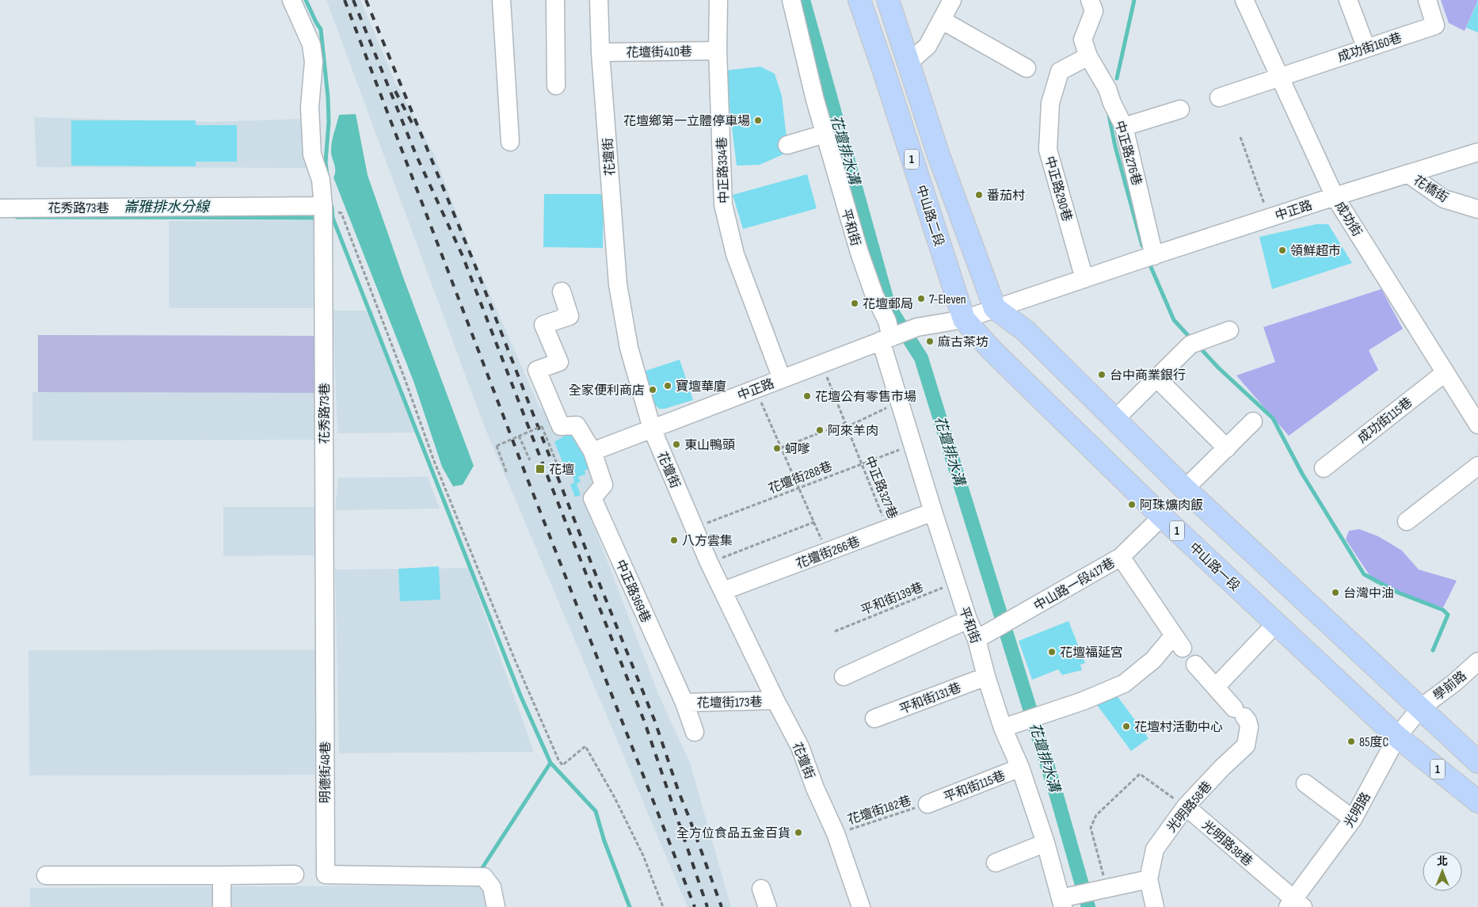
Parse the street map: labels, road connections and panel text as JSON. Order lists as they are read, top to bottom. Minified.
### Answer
{"streets":{"main road":["1","中山路二段","中山路一段"],"street":["成功街160巷","花壇街410巷","中正路276巷","花壇街","中正路334巷","中正路290巷","花橋街","花秀路73巷","中正路","成功街","平和街","成功街115巷","花壇街266巷","中山路一段417巷","中正路369巷","學前路","平和街131巷","花壇街173巷","明德街48巷","平和街115巷","光明路58巷","光明路","光明路38巷"],"path":["花壇街288巷","中正路327巷","平和街139巷","花壇街182巷"]},"crossings":[["成功街160巷","成功街"],["花壇街410巷","花壇街"],["花壇街410巷","中正路334巷"],["中正路276巷","中正路290巷"],["中正路276巷","中正路"],["花壇街","中正路"],["花壇街","花壇街288巷"],["花壇街","花壇街266巷"],["花壇街","花壇街173巷"],["花壇街","花壇街182巷"],["中正路334巷","中正路"],["中正路290巷","中正路"],["花橋街","中正路"],["花秀路73巷","明德街48巷"],["中正路","中山路二段"],["中正路","成功街"],["中正路","平和街"],["中正路","中正路327巷"],["中正路","中山路一段"],["中正路","中正路369巷"],["中山路二段","中山路一段"],["成功街","成功街115巷"],["平和街","花壇街288巷"],["平和街","花壇街266巷"],["平和街","中山路一段417巷"],["平和街","平和街139巷"],["平和街","平和街131巷"],["平和街","平和街115巷"],["花壇街288巷","中正路327巷"],["中正路327巷","花壇街266巷"],["中山路一段","中山路一段417巷"],["中山路一段","光明路"],["中正路369巷","花壇街173巷"],["學前路","光明路"],["平和街115巷","花壇街182巷"],["光明路58巷","光明路38巷"],["光明路","光明路38巷"]],"water":["花壇排水溝","崙雅排水分線"],"places":{"other":["花壇鄉第一立體停車場","番茄村","領鮮超市","7-Eleven","花壇郵局","麻古茶坊","台中商業銀行","寶壇華廈","全家便利商店","花壇公有零售市場","阿來羊肉","東山鴨頭","蚵嗲","阿珠爌肉飯","八方雲集","台灣中油","花壇福延宮","花壇村活動中心","85度C","全方位食品五金百貨"],"transit":["花壇"]},"north":"top"}
